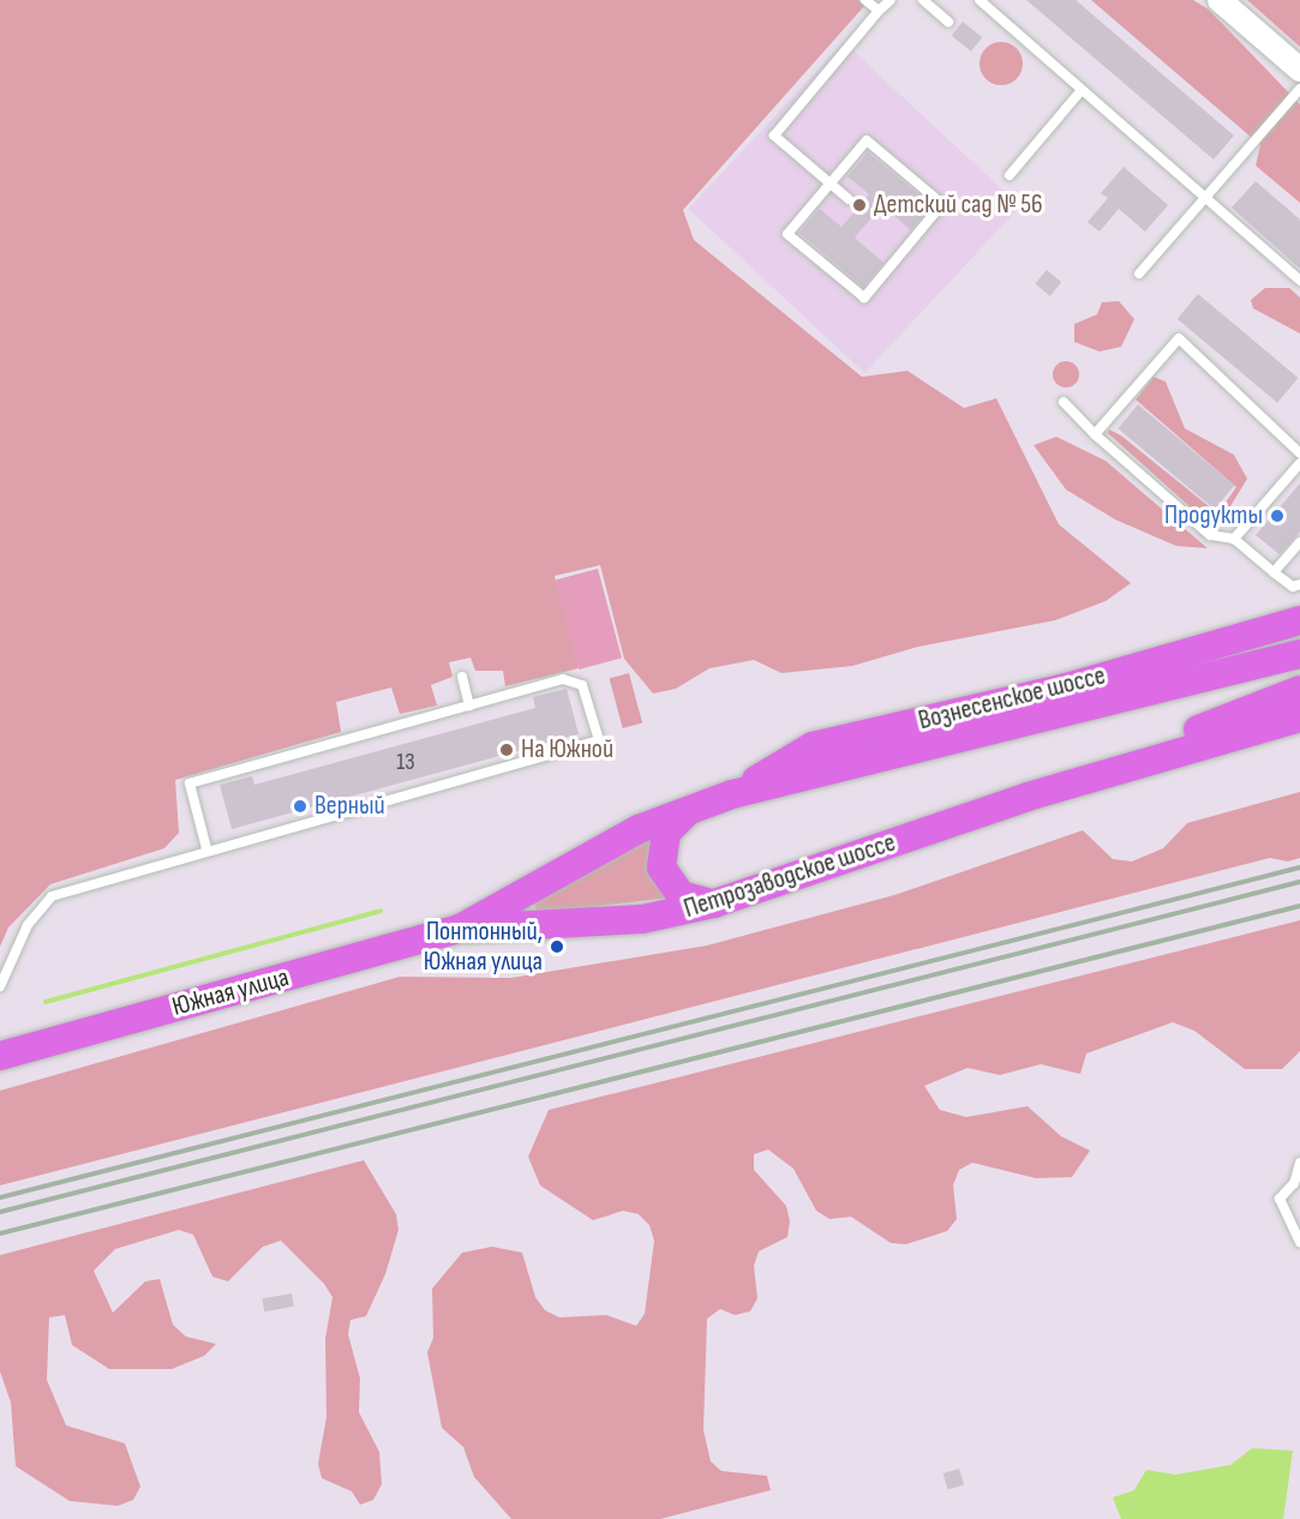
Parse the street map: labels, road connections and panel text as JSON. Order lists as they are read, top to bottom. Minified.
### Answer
{"streets":{"main road":["Вознесенское шоссе","Петрозаводское шоссе","Южная улица"]},"crossings":[["Петрозаводское шоссе","Южная улица"]],"places":["Детский сад № 56","Продукты","На Южной","Верный","Понтонный, Южная улица"],"house_numbers":["13"]}
